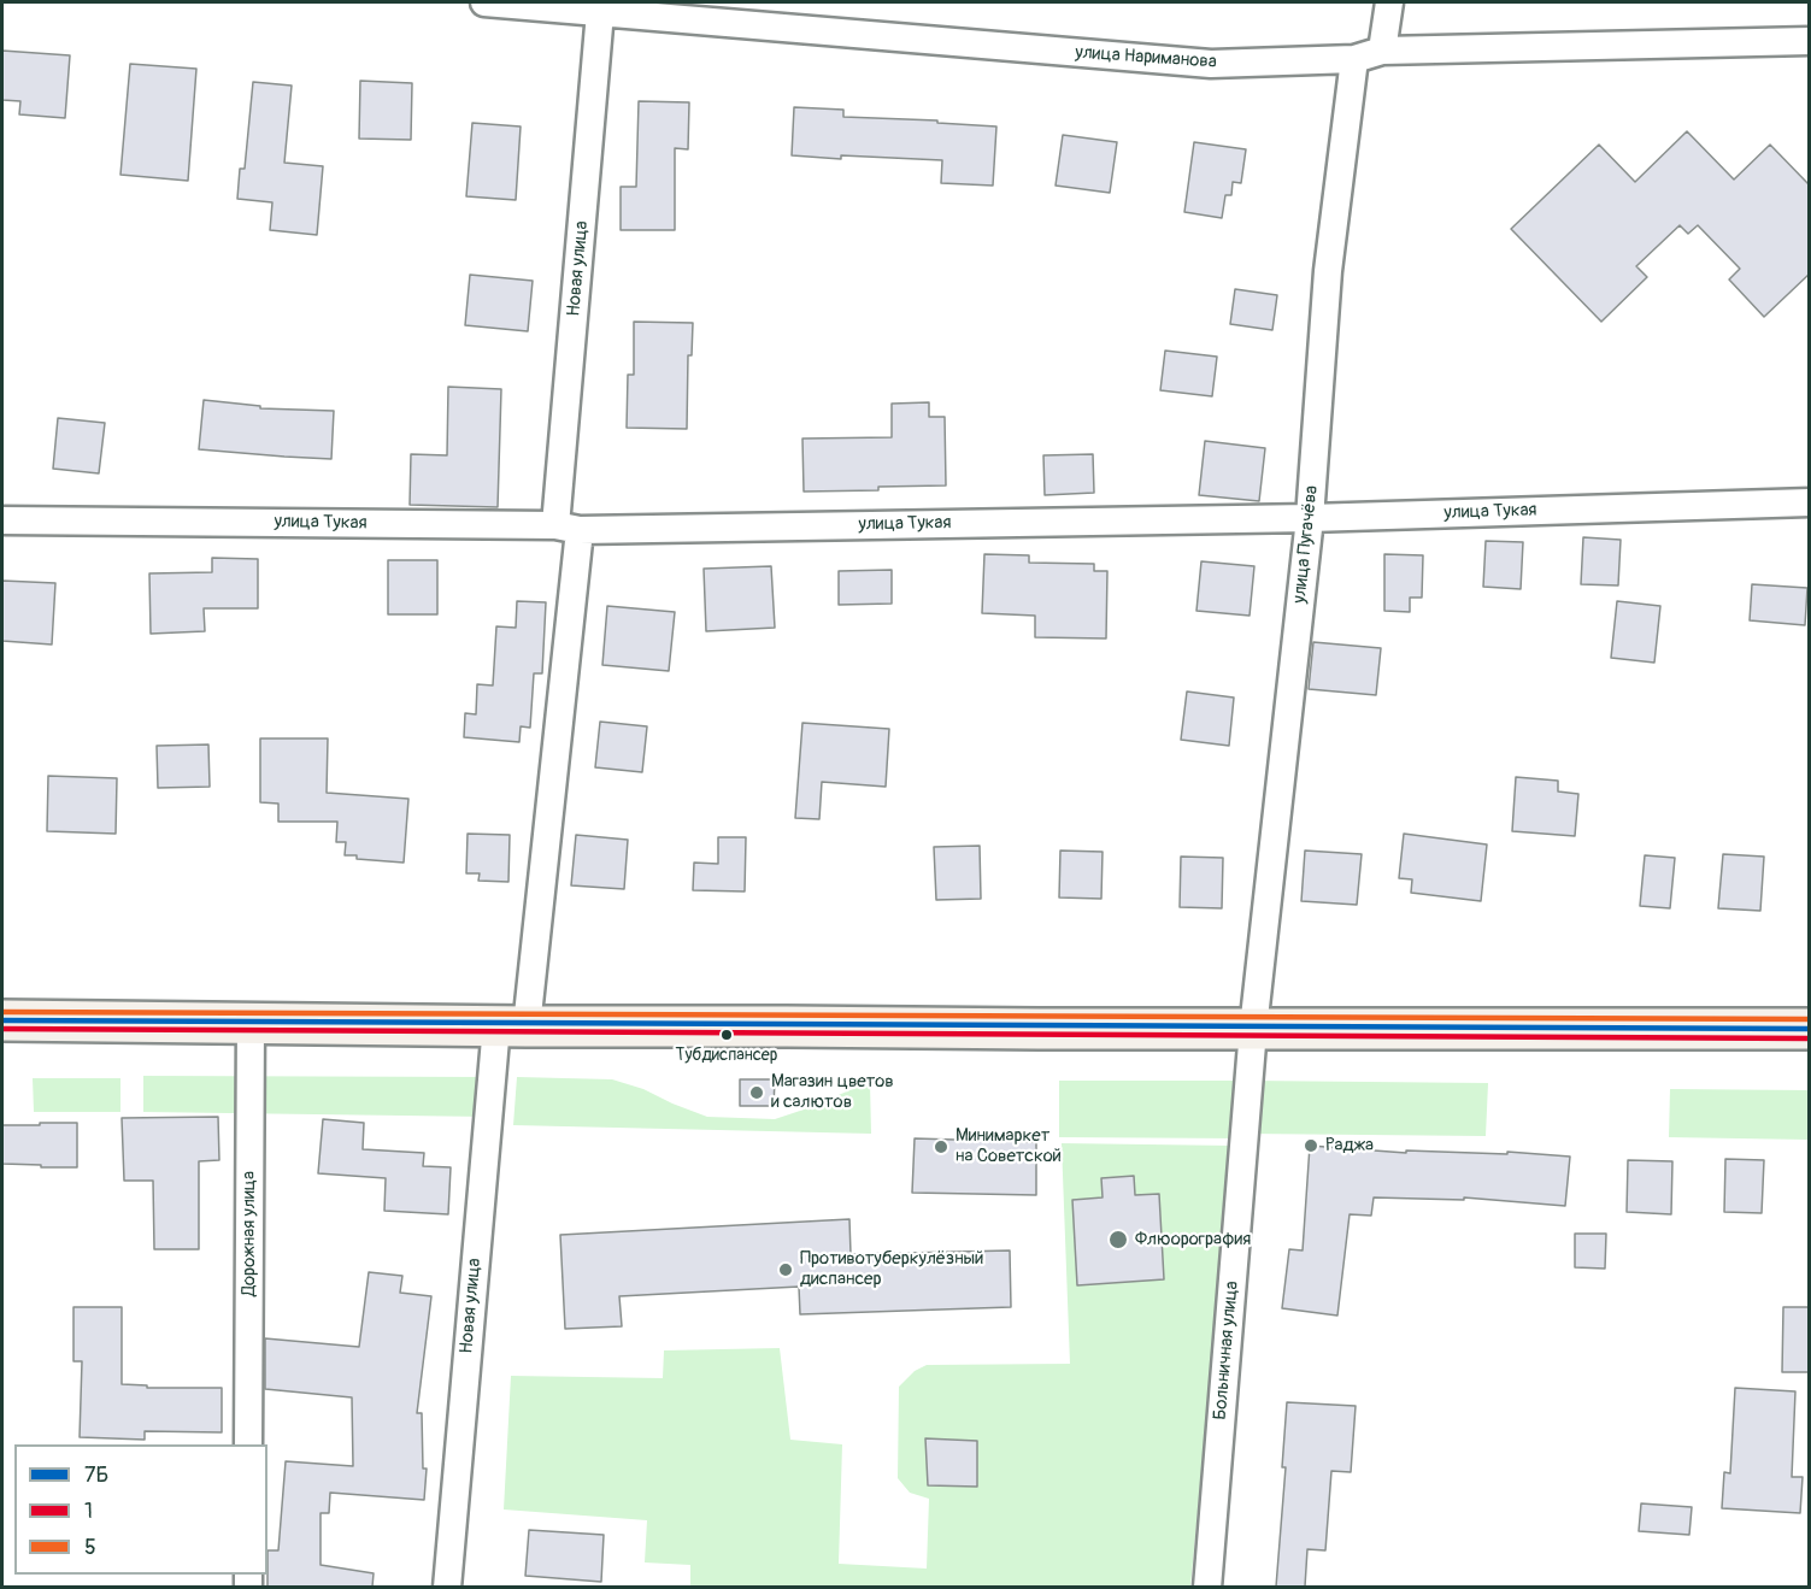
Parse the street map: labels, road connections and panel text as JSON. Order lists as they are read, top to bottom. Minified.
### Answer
{"streets":{"street":["улица Нариманова","Новая улица","улица Тукая","улица Пугачёва","Дорожная улица","Больничная улица"]},"crossings":[["улица Нариманова","Новая улица"],["улица Нариманова","улица Пугачёва"],["Новая улица","улица Тукая"],["улица Тукая","улица Пугачёва"],["улица Пугачёва","Больничная улица"]],"places":["Тубдиспансер","Магазин цветов и салютов","Раджа","Минимаркет на Советской","Флюорография","Противотуберкулёзный диспансер"],"lines":["transit line 5","transit line 7Б","transit line 1"],"legend":["7Б","1","5"]}
